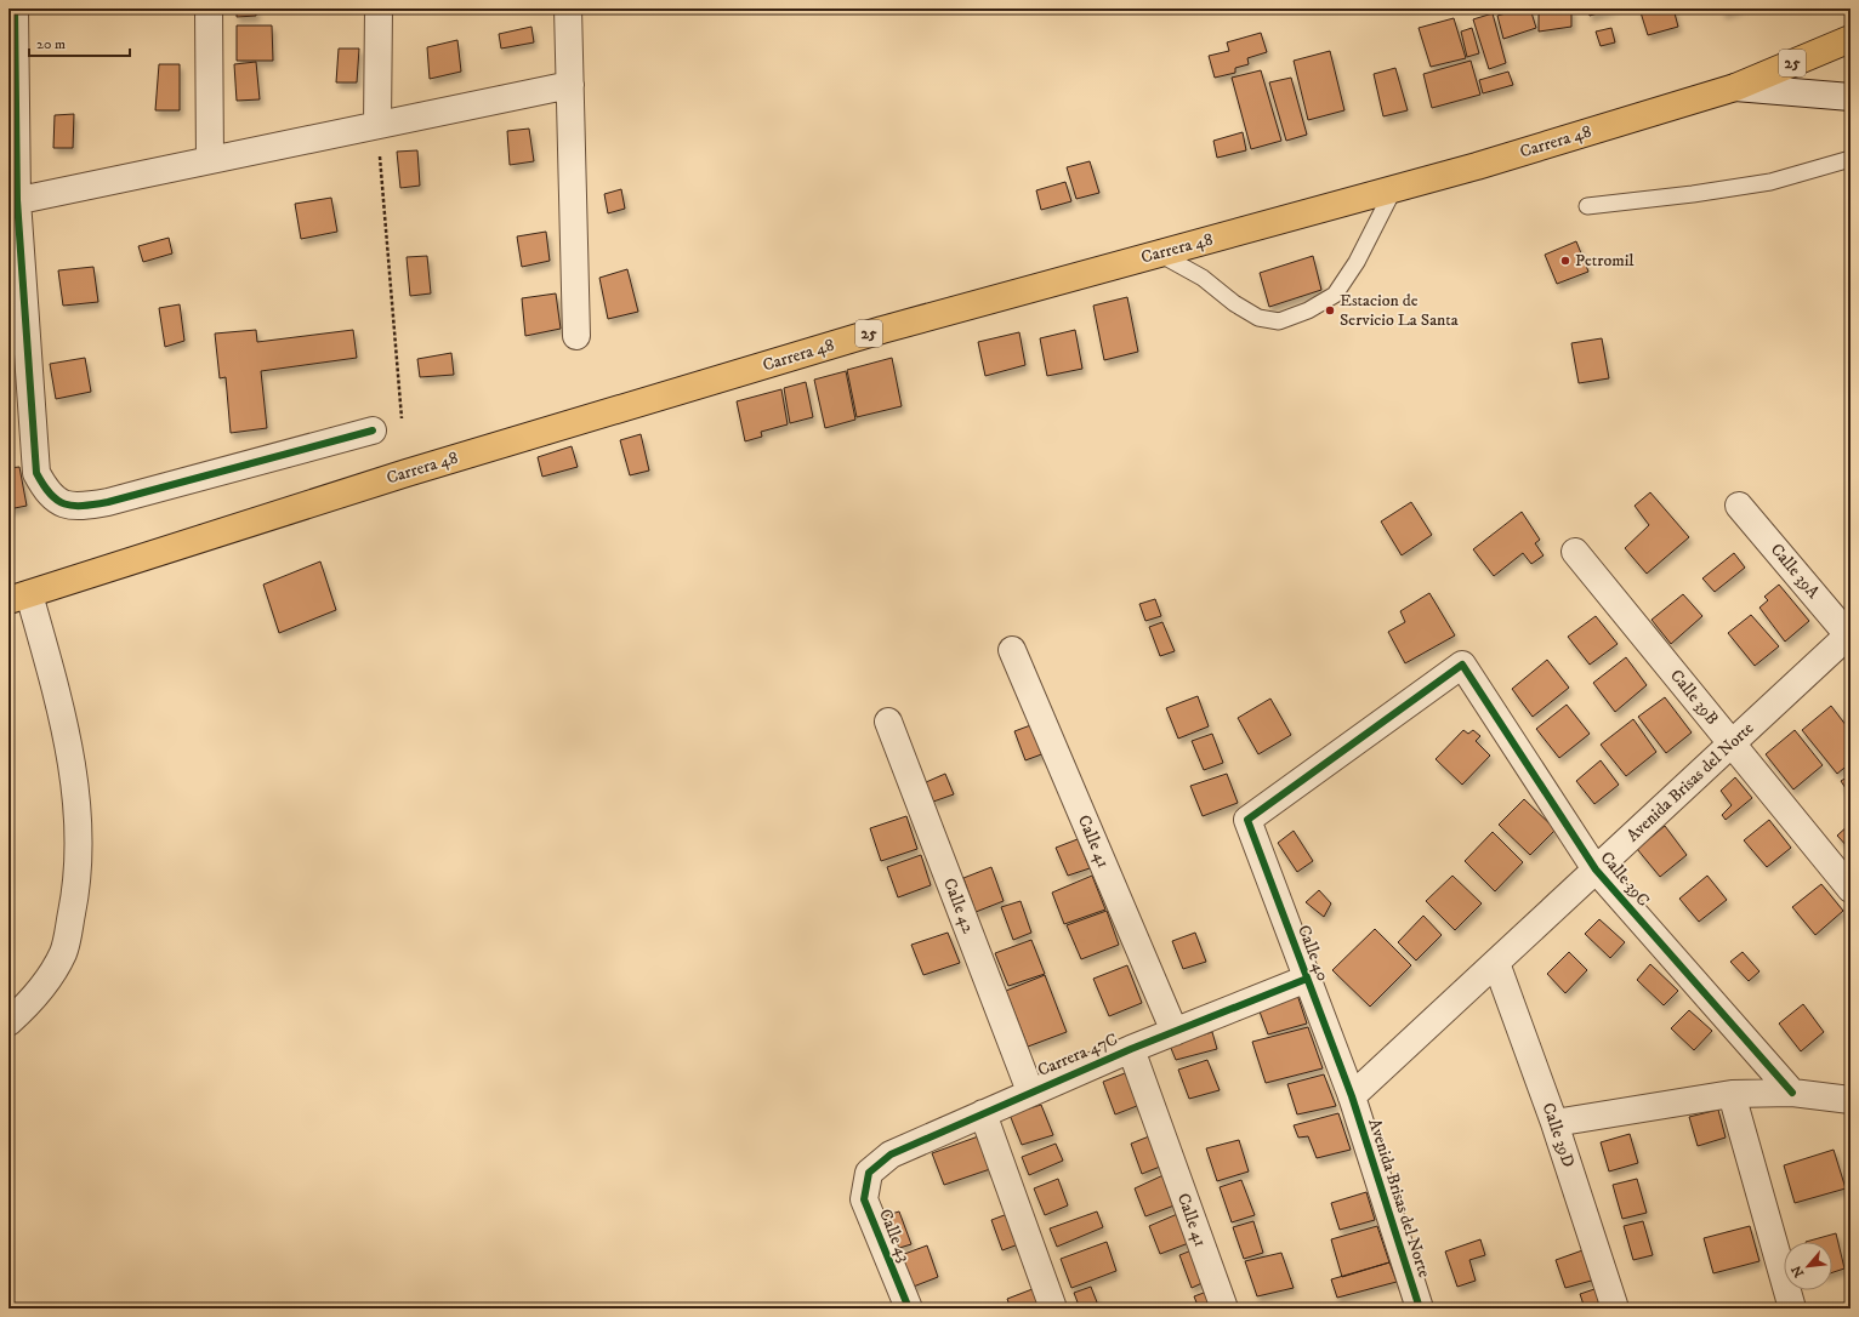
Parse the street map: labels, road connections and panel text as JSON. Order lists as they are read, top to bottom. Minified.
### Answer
{"streets":{"main road":["25","Carrera 48"],"street":["Calle 39A","Calle 39B","Avenida Brisas del Norte","Calle 41","Calle 39C","Calle 42","Calle 40","Carrera 47C","Calle 39D","Calle 43"]},"crossings":[["25","Carrera 48"],["Calle 39A","Avenida Brisas del Norte"],["Calle 39B","Avenida Brisas del Norte"],["Avenida Brisas del Norte","Calle 39C"],["Avenida Brisas del Norte","Calle 40"],["Avenida Brisas del Norte","Calle 39D"],["Calle 41","Carrera 47C"],["Calle 39C","Calle 40"],["Calle 42","Carrera 47C"],["Calle 40","Carrera 47C"],["Carrera 47C","Calle 43"]],"places":["Petromil","Estacion de Servicio La Santa"],"scale_bar":"20 m","north":"bottom left"}
